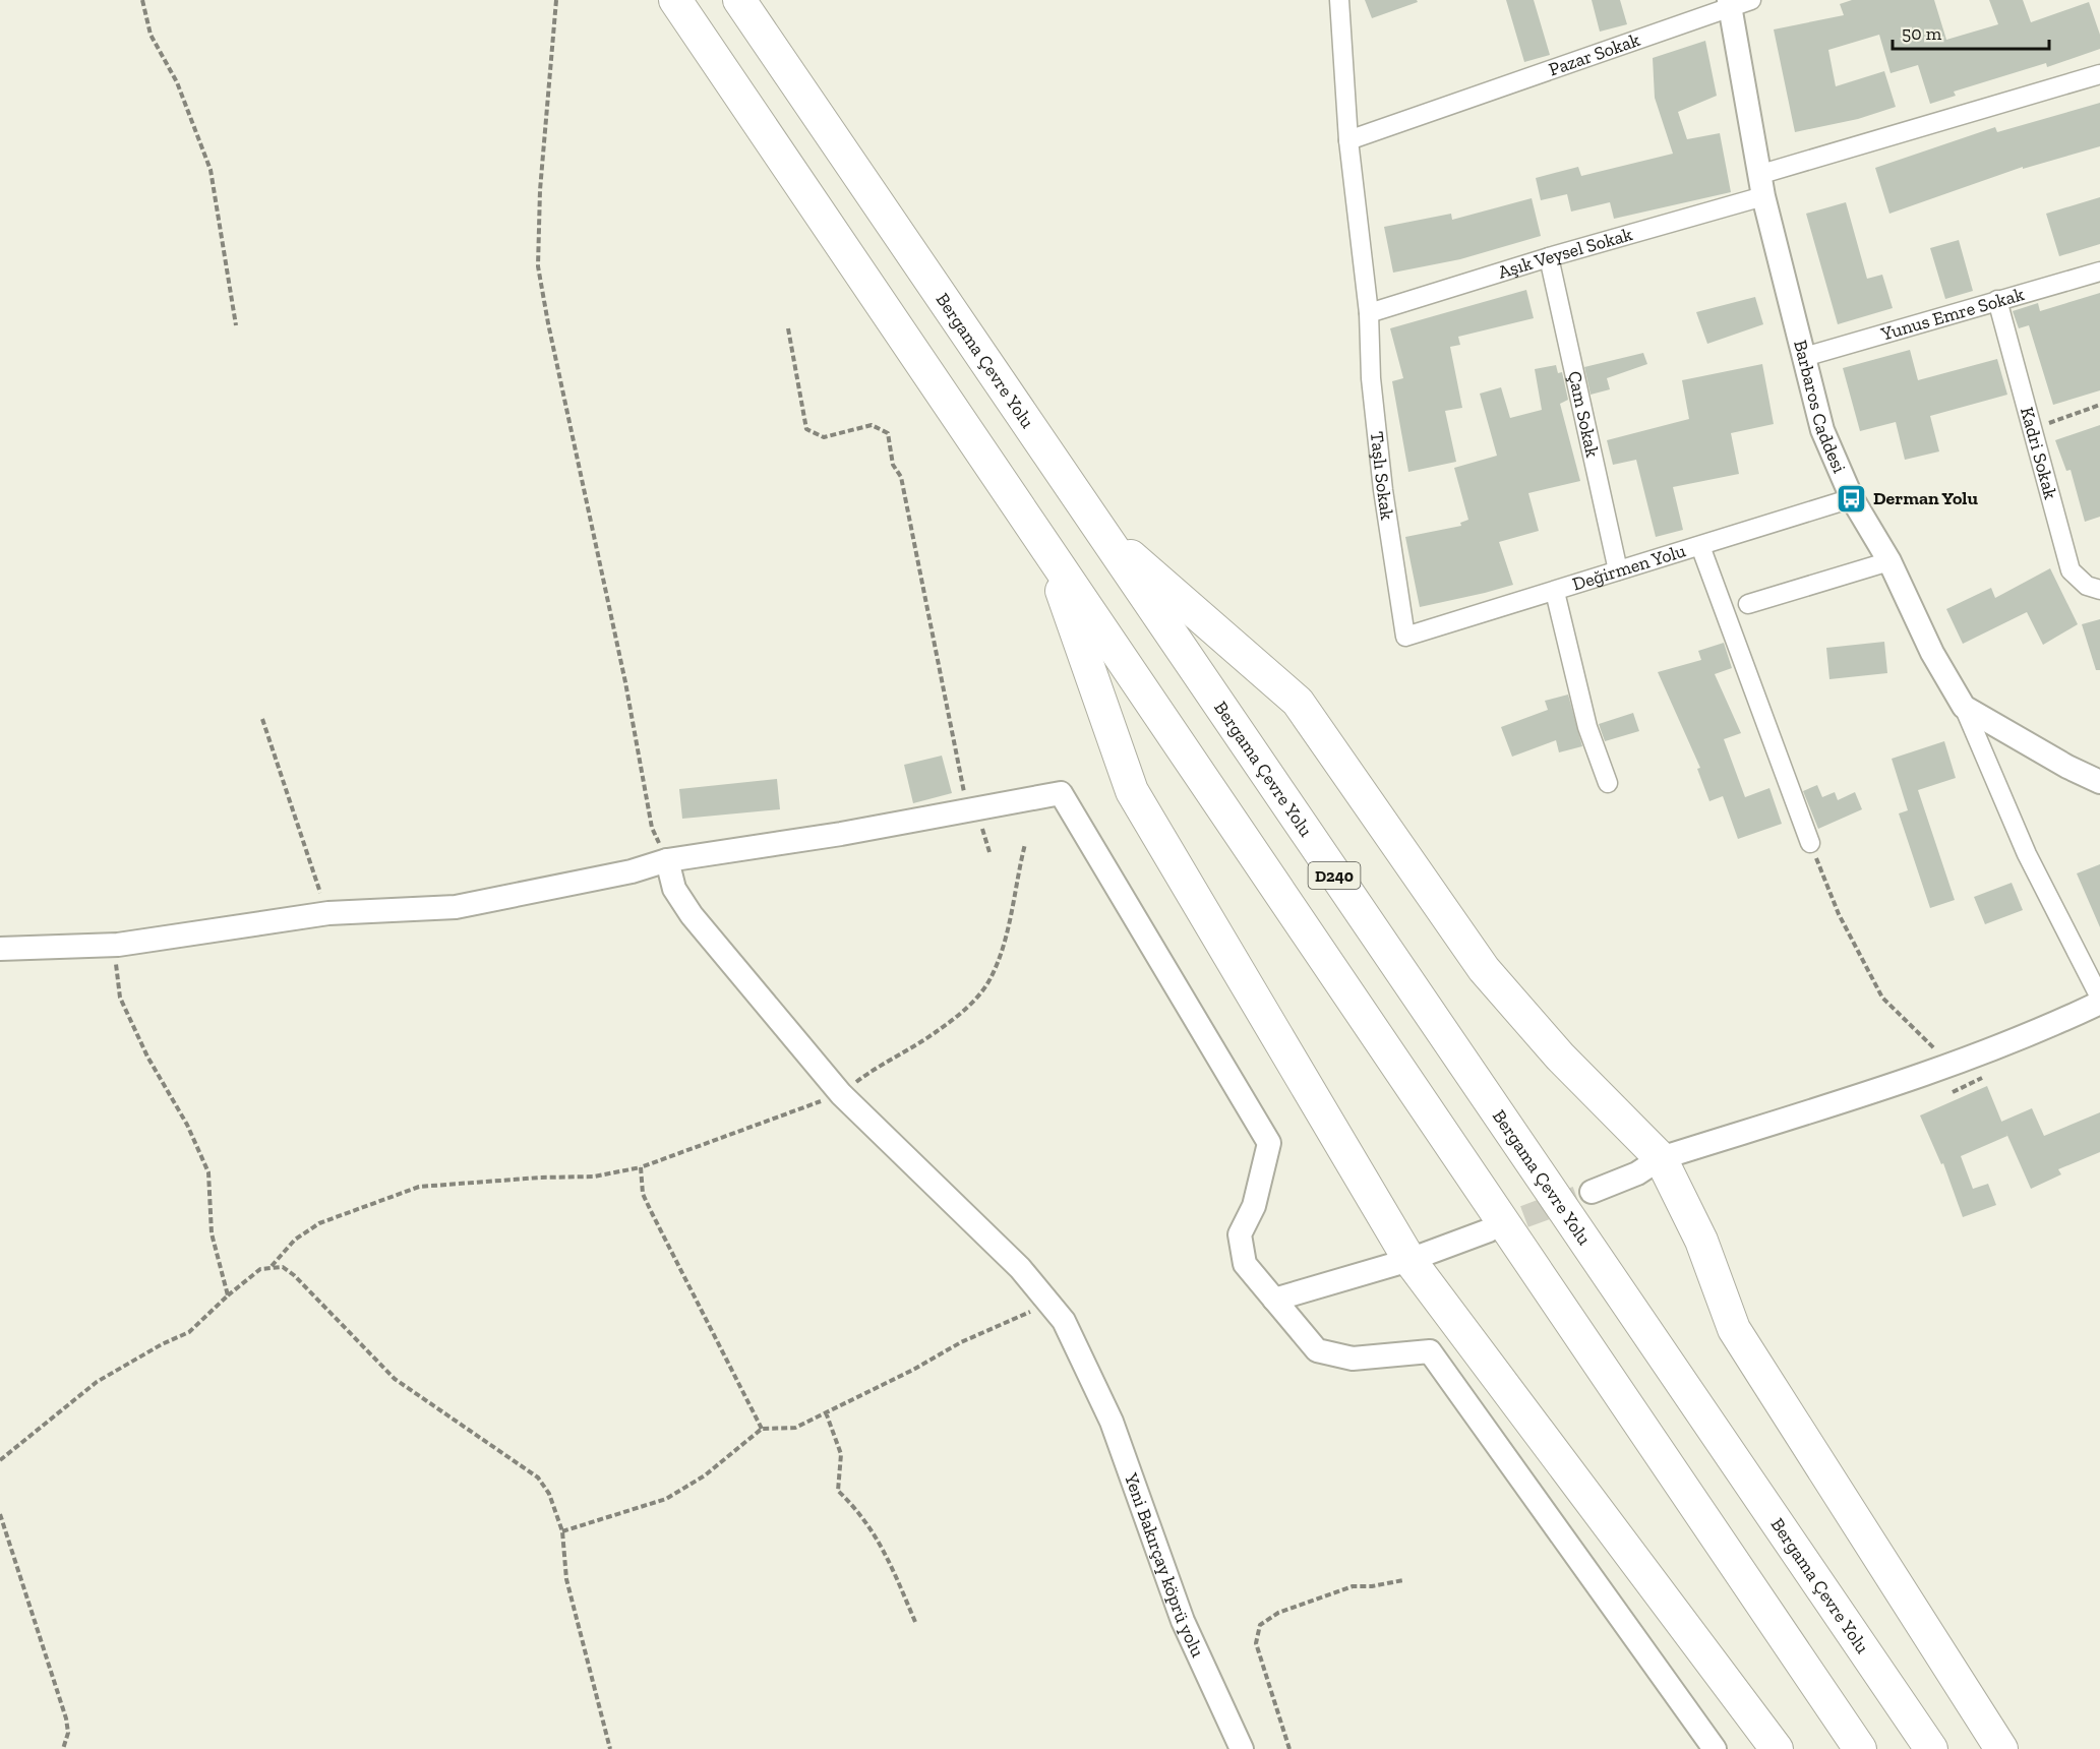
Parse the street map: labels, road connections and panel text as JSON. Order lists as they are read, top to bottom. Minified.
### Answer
{"streets":{"highway":["Bergama Çevre Yolu","D240"],"street":["Pazar Sokak","Aşık Veysel Sokak","Yunus Emre Sokak","Barbaros Caddesi","Çam Sokak","Kadri Sokak","Taşlı Sokak","Değirmen Yolu","Yeni Bakırçay köprü yolu"]},"crossings":[["Pazar Sokak","Barbaros Caddesi"],["Pazar Sokak","Taşlı Sokak"],["Aşık Veysel Sokak","Barbaros Caddesi"],["Aşık Veysel Sokak","Çam Sokak"],["Aşık Veysel Sokak","Taşlı Sokak"],["Yunus Emre Sokak","Barbaros Caddesi"],["Yunus Emre Sokak","Kadri Sokak"],["Barbaros Caddesi","Değirmen Yolu"],["Çam Sokak","Değirmen Yolu"],["Taşlı Sokak","Değirmen Yolu"]],"places":{"bus stop":["Derman Yolu"]},"scale_bar":"50 m"}
